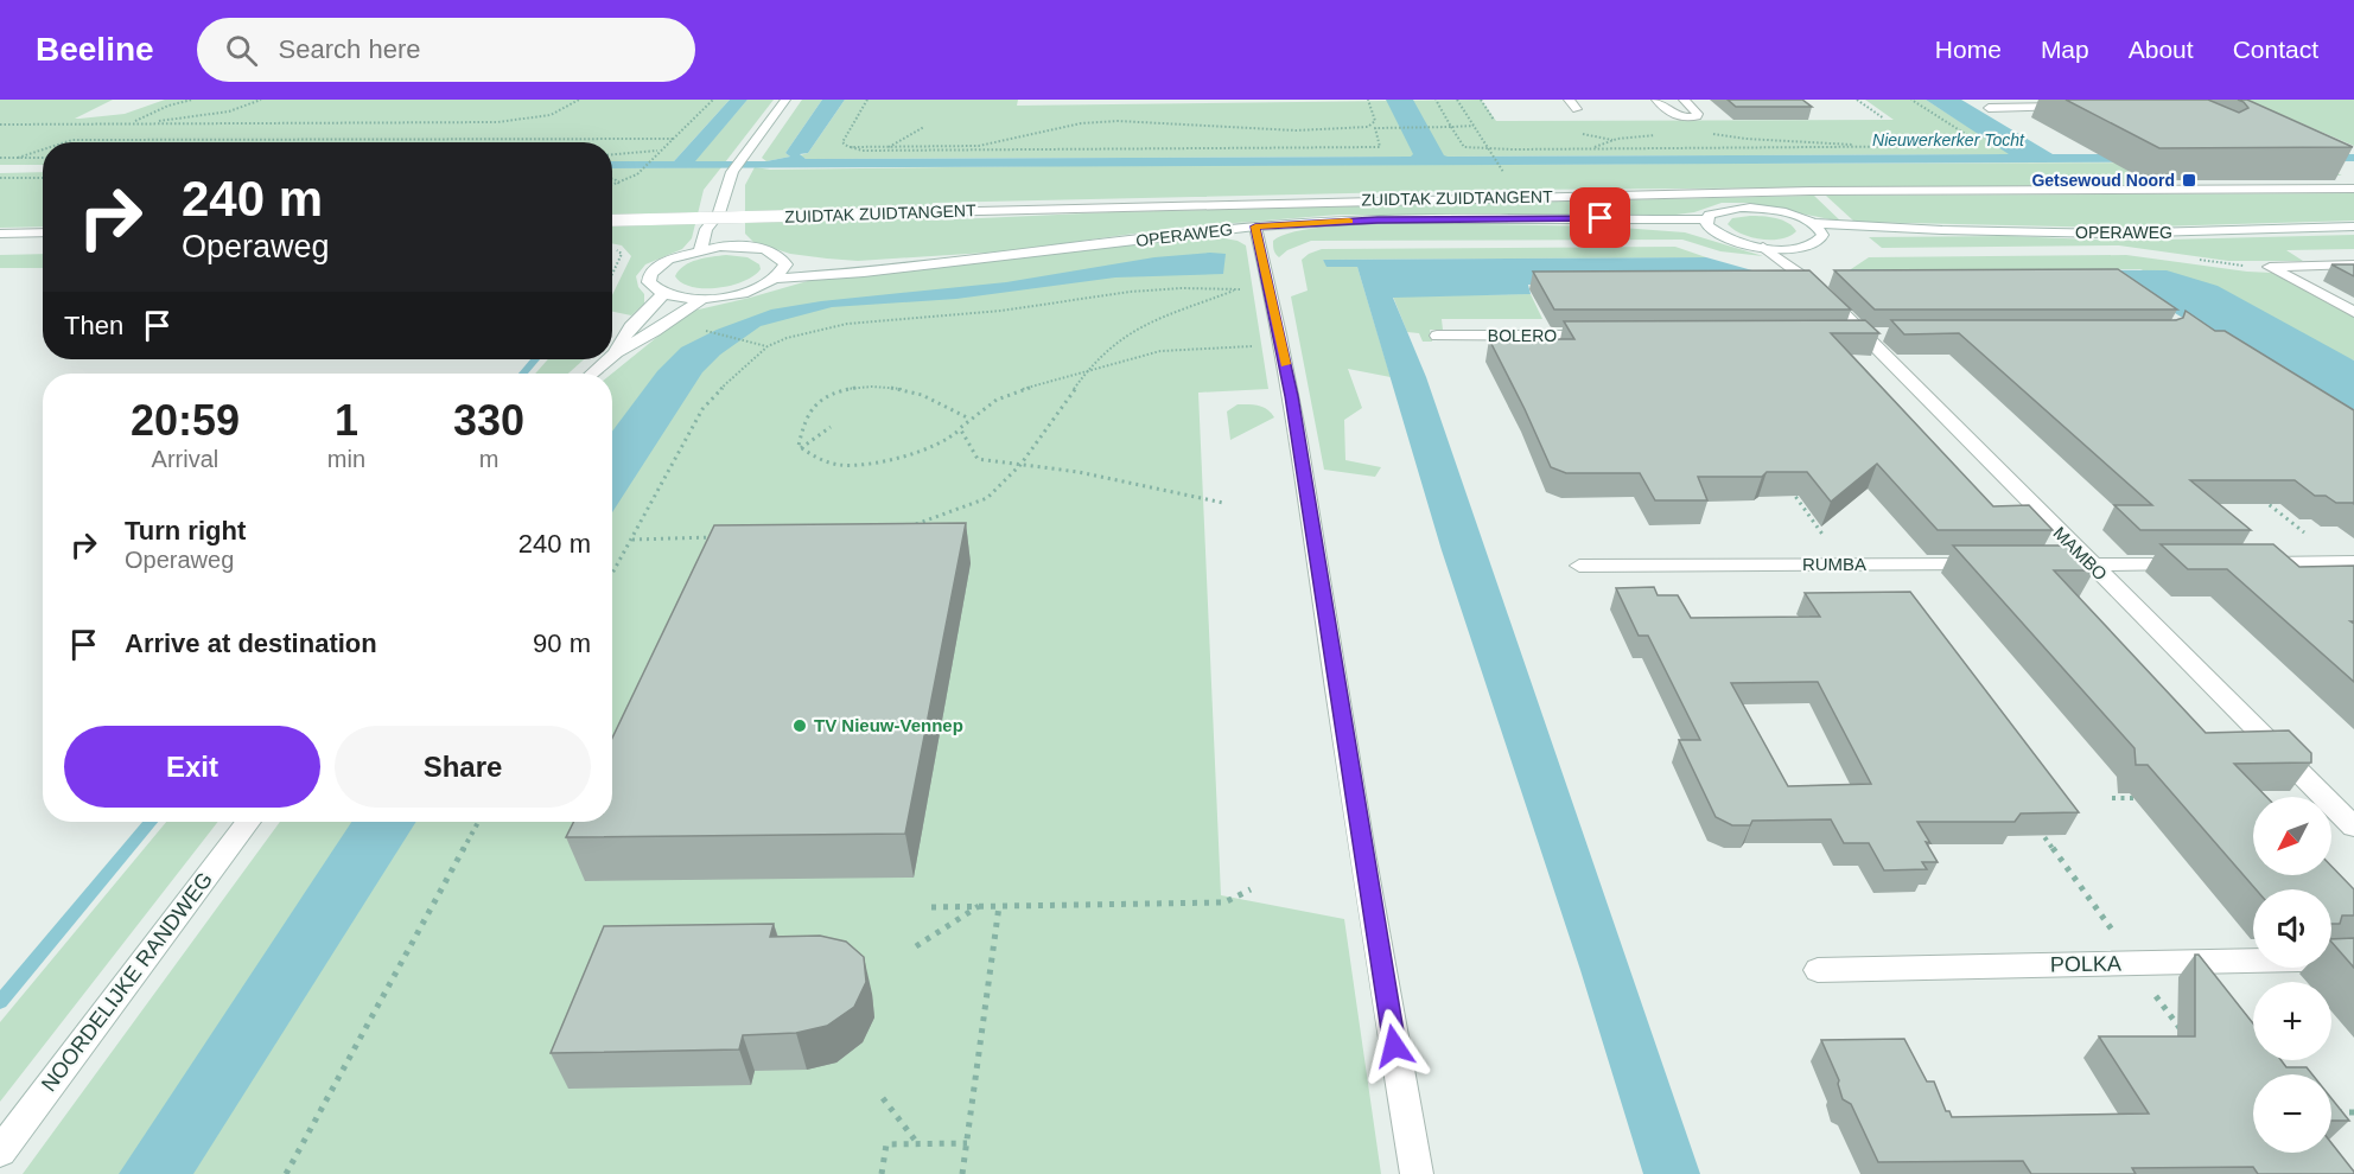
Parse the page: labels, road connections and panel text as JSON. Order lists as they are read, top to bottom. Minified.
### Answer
{"streets":{"main road":["ZUIDTAK ZUIDTANGENT","OPERAWEG","BOLERO","MAMBO","RUMBA","POLKA","NOORDELIJKE RANDWEG"]},"water":["Nieuwerkerker Tocht"],"places":{"transit":["Getsewoud Noord"],"other":["TV Nieuw-Vennep"]},"north":"bottom left","page":{"header":"Beeline","search":"Search here","nav":["Home","Map","About","Contact"],"turn":["240 m","Operaweg"],"then":"Then","eta":["20:59","Arrival","1","min","330","m"],"list":[{"name":"Turn right","note":"Operaweg","value":"240 m"},{"name":"Arrive at destination","value":"90 m"}],"buttons":["Exit","Share"],"map_buttons":["+","−"]}}
